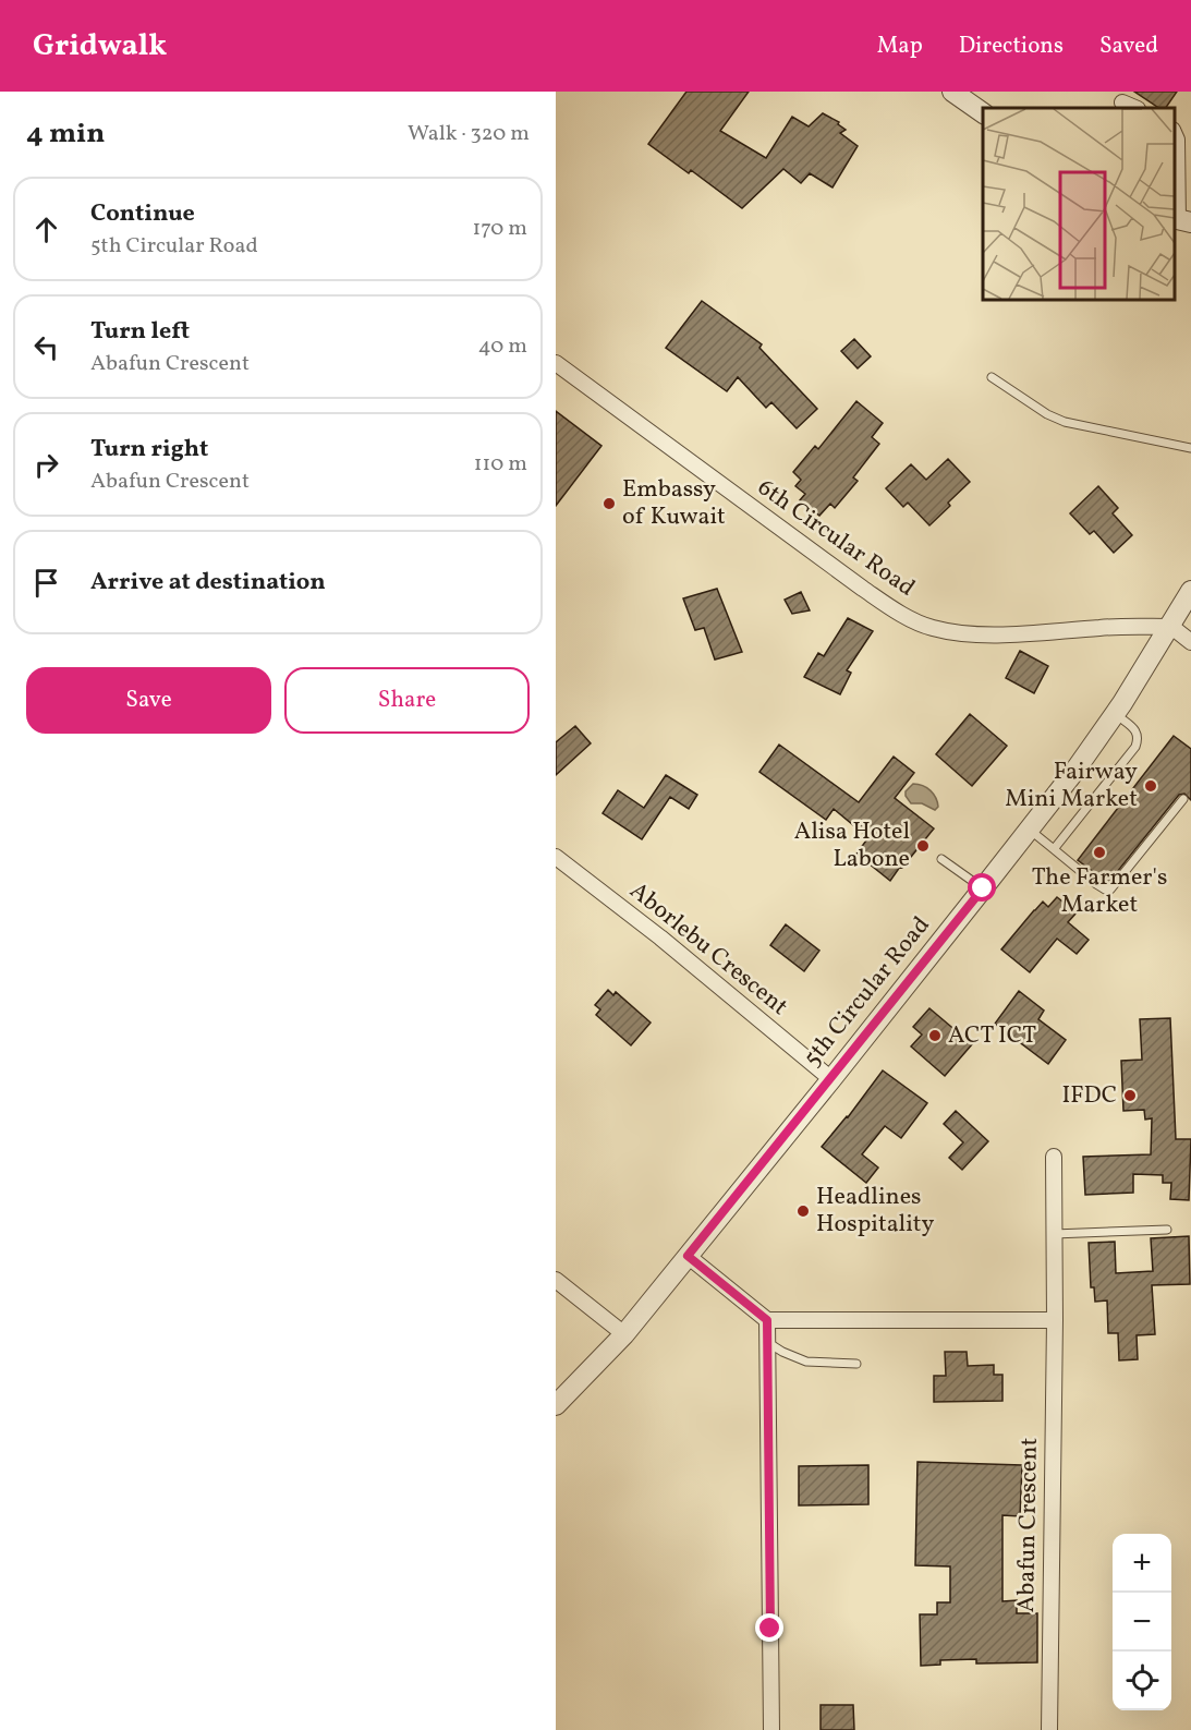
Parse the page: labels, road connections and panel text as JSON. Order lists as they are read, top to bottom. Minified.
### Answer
{"streets":{"street":["6th Circular Road","Aborlebu Crescent","5th Circular Road","Abafun Crescent"]},"crossings":[["6th Circular Road","5th Circular Road"],["Aborlebu Crescent","5th Circular Road"]],"places":["Embassy of Kuwait","Fairway Mini Market","Alisa Hotel Labone","The Farmer's Market","ACT ICT","IFDC","Headlines Hospitality"],"page":{"header":"Gridwalk","nav":["Map","Directions","Saved"],"heading":["4 min","Walk · 320 m"],"list":[["Continue","5th Circular Road","170 m"],["Turn left","Abafun Crescent","40 m"],["Turn right","Abafun Crescent","110 m"],"Arrive at destination"],"buttons":["Save","Share"],"map_buttons":["+","−"]}}
